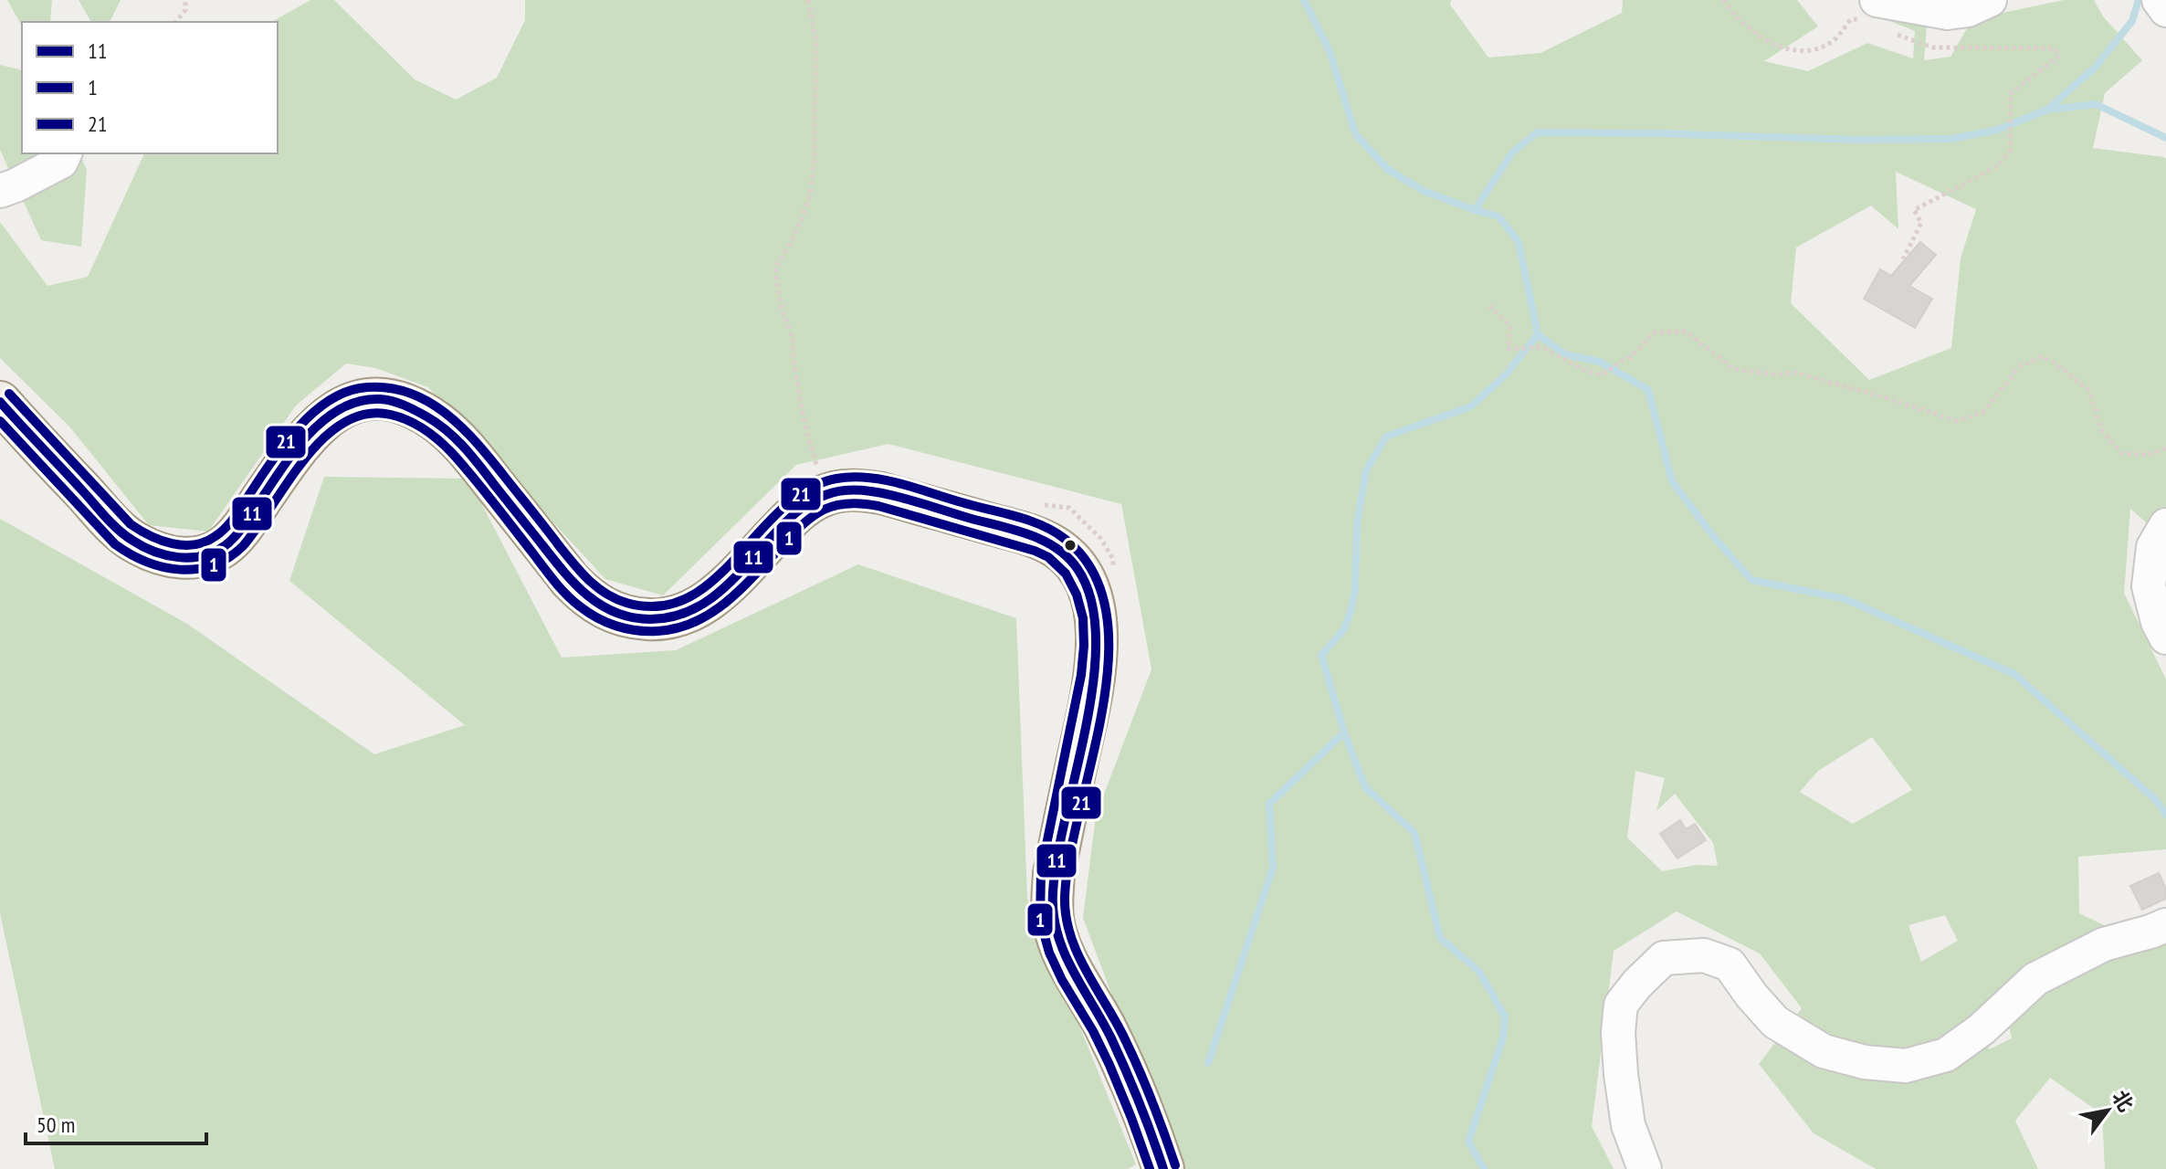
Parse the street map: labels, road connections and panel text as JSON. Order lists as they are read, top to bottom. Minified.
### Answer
{"lines":["transit line 21","transit line 11","transit line 1"],"legend":["11","1","21"],"scale_bar":"50 m","north":"top right"}
